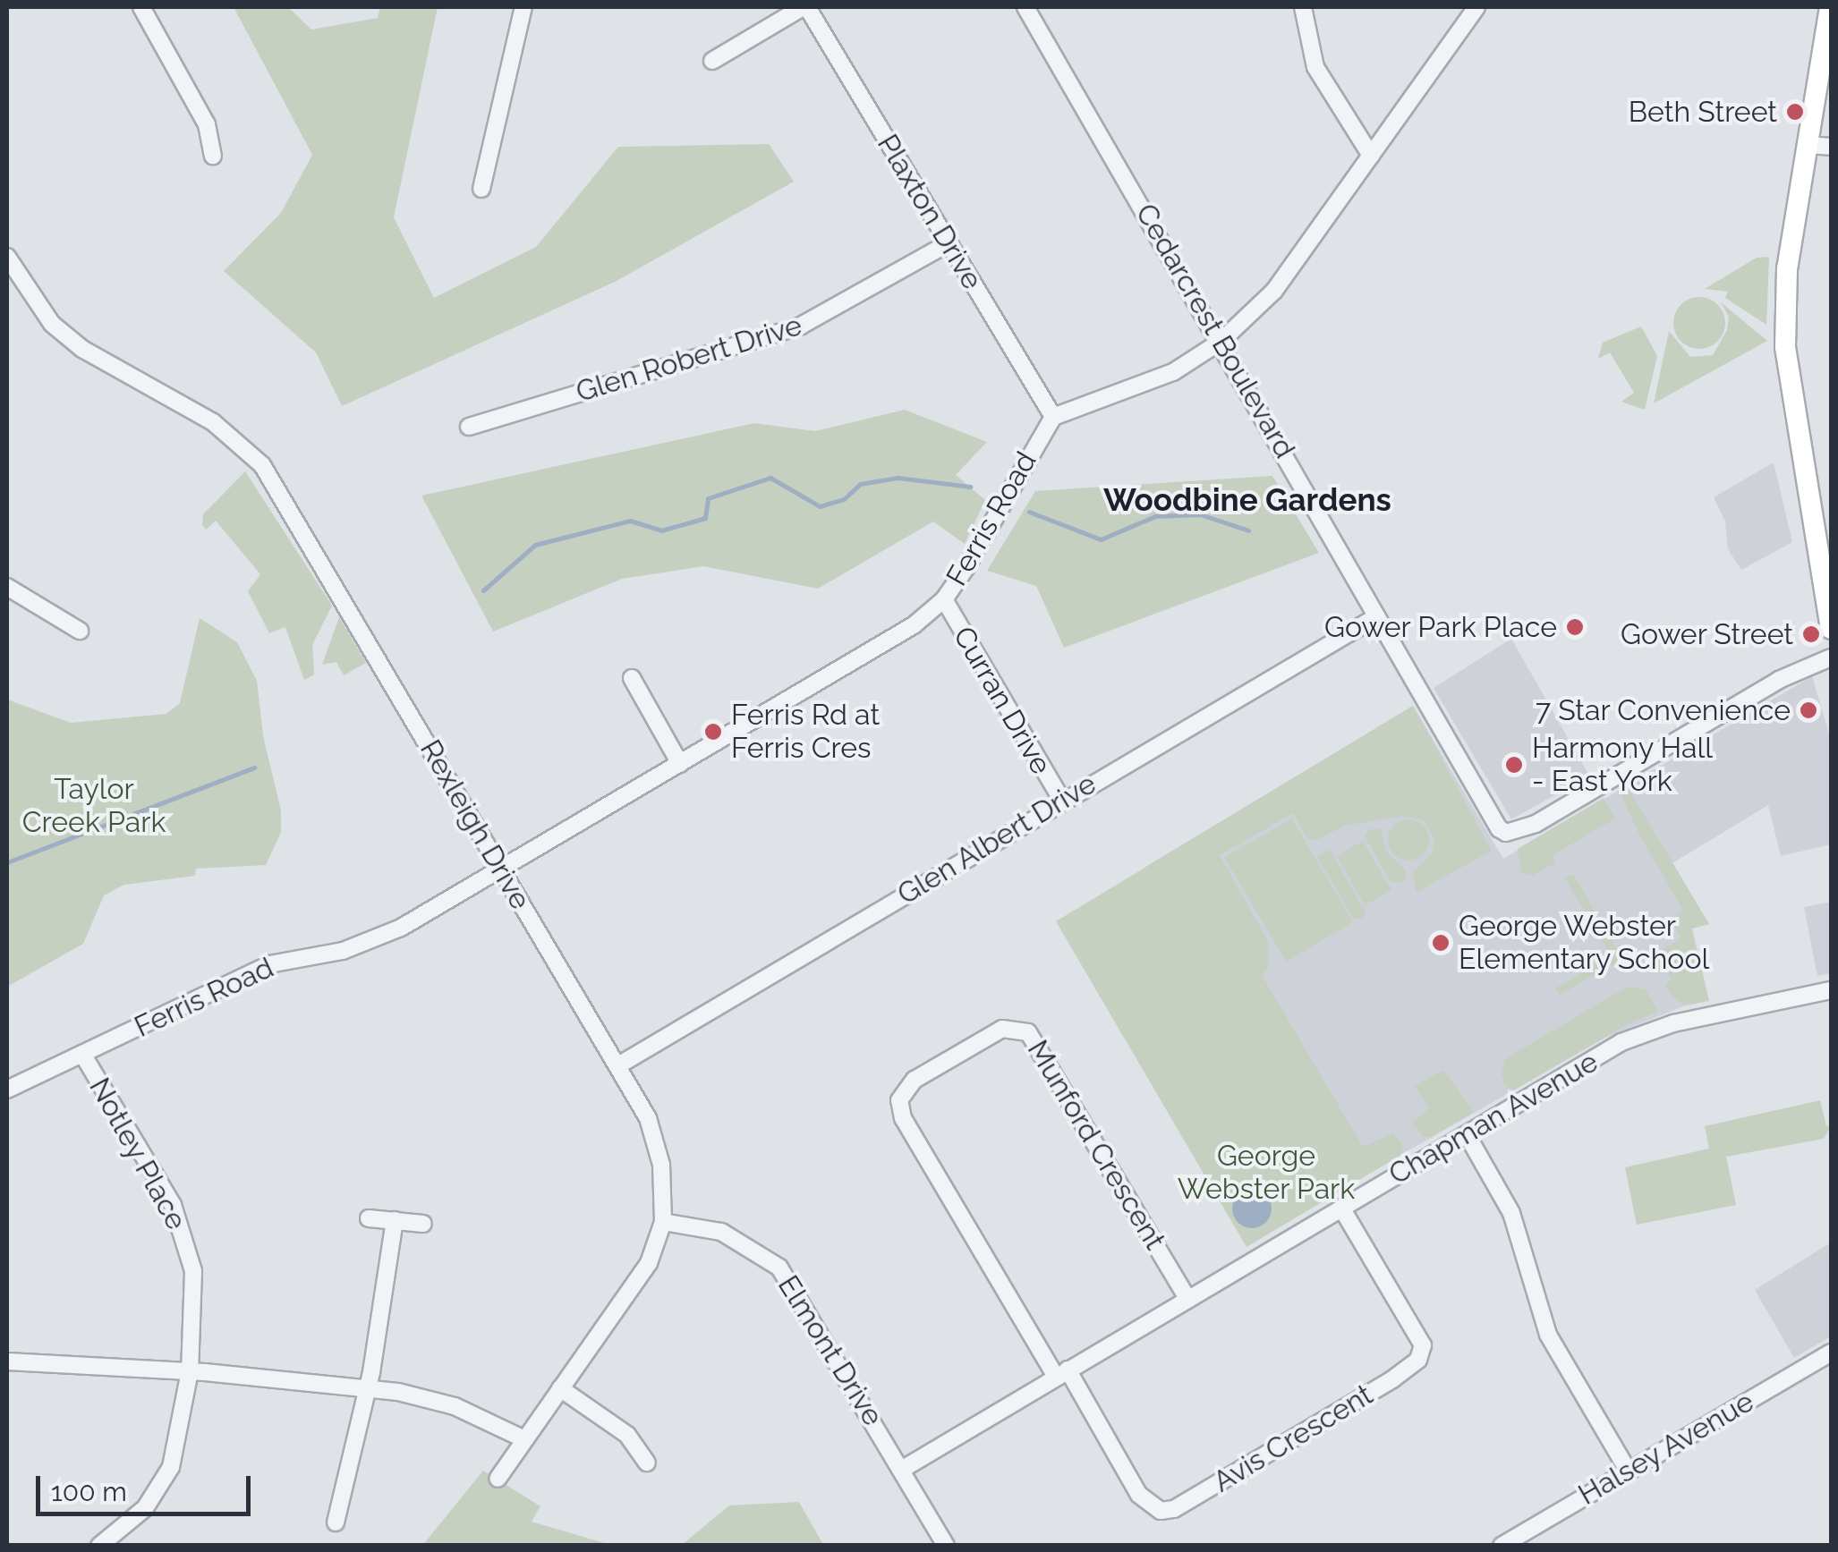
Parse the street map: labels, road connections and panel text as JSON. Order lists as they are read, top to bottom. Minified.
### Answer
{"streets":{"street":["Plaxton Drive","Cedarcrest Boulevard","Glen Robert Drive","Ferris Road","Curran Drive","Rexleigh Drive","Glen Albert Drive","Chapman Avenue","Munford Crescent","Notley Place","Elmont Drive","Avis Crescent","Halsey Avenue"]},"crossings":[["Plaxton Drive","Glen Robert Drive"],["Plaxton Drive","Ferris Road"],["Cedarcrest Boulevard","Glen Albert Drive"],["Ferris Road","Curran Drive"],["Ferris Road","Rexleigh Drive"],["Ferris Road","Notley Place"],["Curran Drive","Glen Albert Drive"],["Rexleigh Drive","Glen Albert Drive"],["Rexleigh Drive","Elmont Drive"],["Chapman Avenue","Munford Crescent"],["Chapman Avenue","Elmont Drive"],["Chapman Avenue","Avis Crescent"],["Munford Crescent","Avis Crescent"]],"districts":["Woodbine Gardens"],"parks":["Taylor Creek Park","George Webster Park"],"places":["Beth Street","Gower Park Place","Gower Street","7 Star Convenience","Ferris Rd at Ferris Cres","Harmony Hall - East York","George Webster Elementary School"],"scale_bar":"100 m"}
